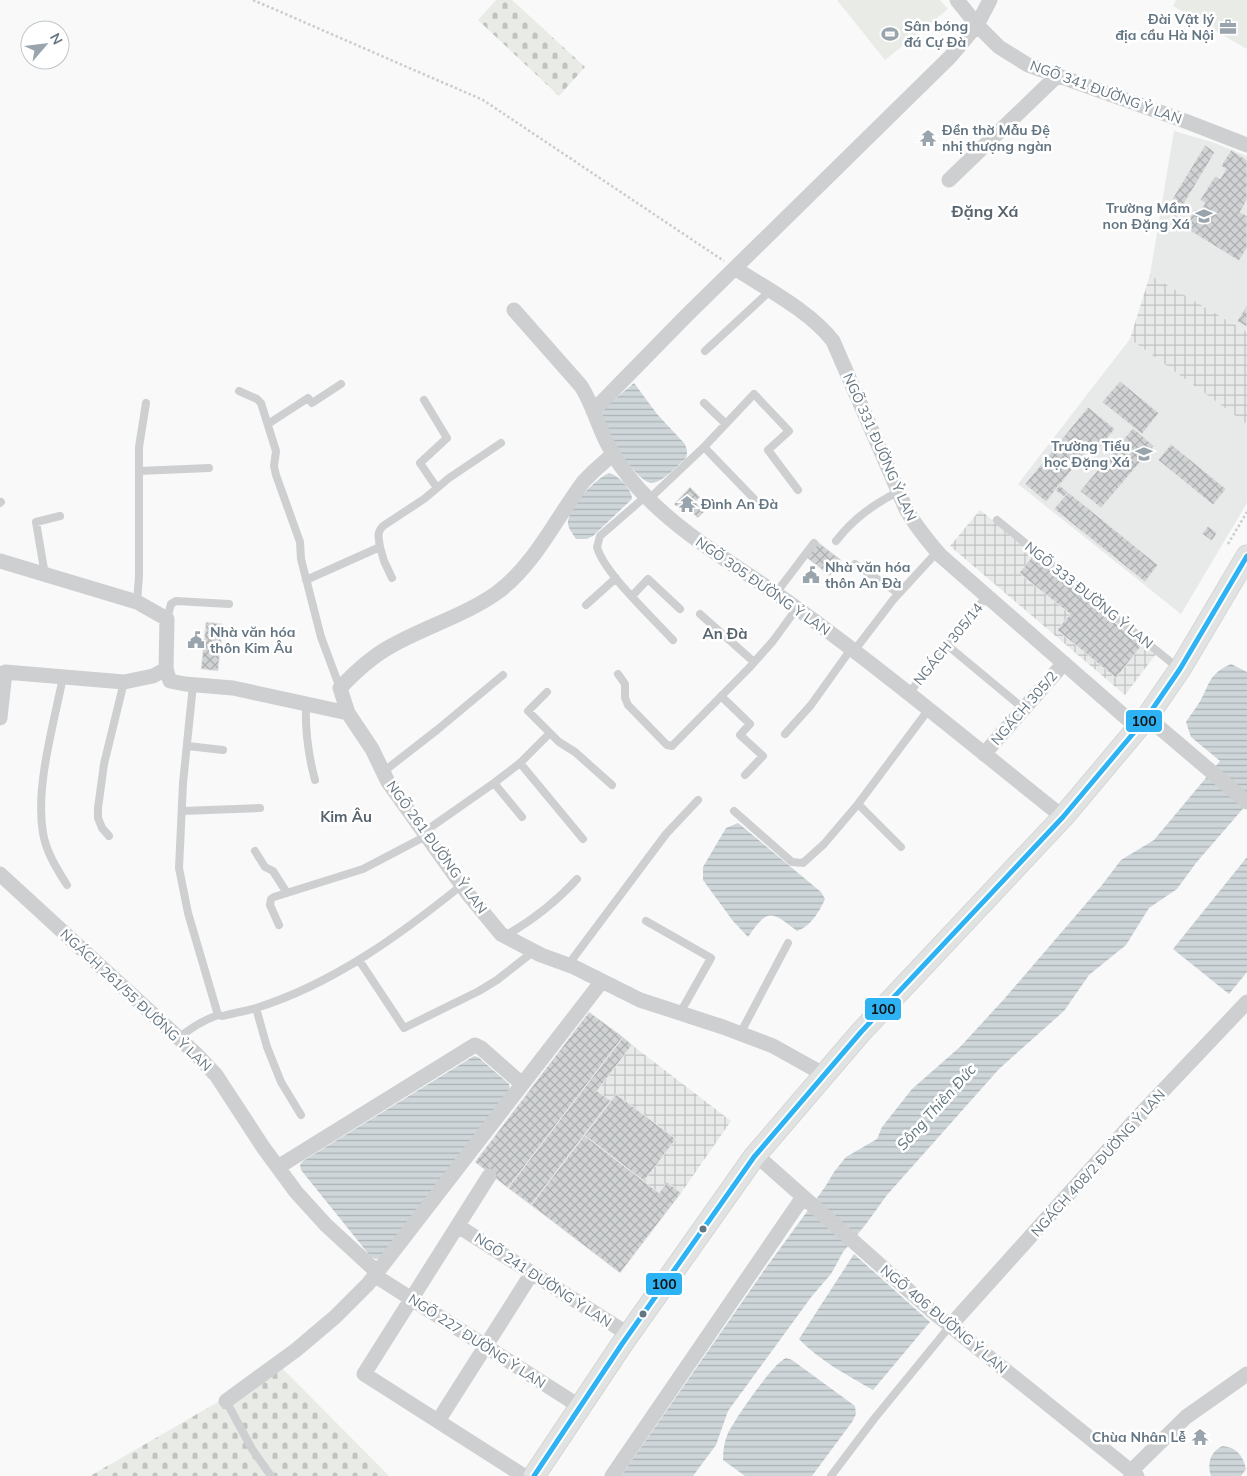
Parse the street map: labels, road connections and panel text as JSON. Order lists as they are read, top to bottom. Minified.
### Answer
{"streets":{"street":["NGÕ 341 ĐƯỜNG Ỷ LAN","NGÕ 331 ĐƯỜNG Ỷ LAN","NGÕ 305 ĐƯỜNG Ỷ LAN","NGÁCH 305/2","NGÕ 261 ĐƯỜNG Ỷ LAN","NGÁCH 261/55 ĐƯỜNG Ỷ LAN","NGÁCH 408/2 ĐƯỜNG Ỷ LAN","NGÕ 241 ĐƯỜNG Ỷ LAN","NGÕ 406 ĐƯỜNG Ỷ LAN","NGÕ 227 ĐƯỜNG Ỷ LAN"],"lane":["NGÕ 333 ĐƯỜNG Ỷ LAN","NGÁCH 305/14"]},"crossings":[["NGÕ 331 ĐƯỜNG Ỷ LAN","NGÁCH 305/14"],["NGÕ 331 ĐƯỜNG Ỷ LAN","NGÁCH 305/2"],["NGÕ 305 ĐƯỜNG Ỷ LAN","NGÁCH 305/14"],["NGÕ 305 ĐƯỜNG Ỷ LAN","NGÁCH 305/2"],["NGÁCH 261/55 ĐƯỜNG Ỷ LAN","NGÕ 227 ĐƯỜNG Ỷ LAN"],["NGÁCH 408/2 ĐƯỜNG Ỷ LAN","NGÕ 406 ĐƯỜNG Ỷ LAN"]],"districts":["Đặng Xá","An Đà","Kim Âu"],"water":["Sông Thiên Đức"],"places":{"office":["Đài Vật lý địa cầu Hà Nội"],"sports":["Sân bóng đá Cự Đà"],"temple":["Đền thờ Mẫu Đệ nhị thượng ngàn","Đình An Đà","Chùa Nhân Lễ"],"school or university":["Trường Mầm non Đặng Xá","Trường Tiểu học Đặng Xá"],"public building":["Nhà văn hóa thôn An Đà","Nhà văn hóa thôn Kim Âu"]},"lines":["transit line 100"],"north":"top right"}
